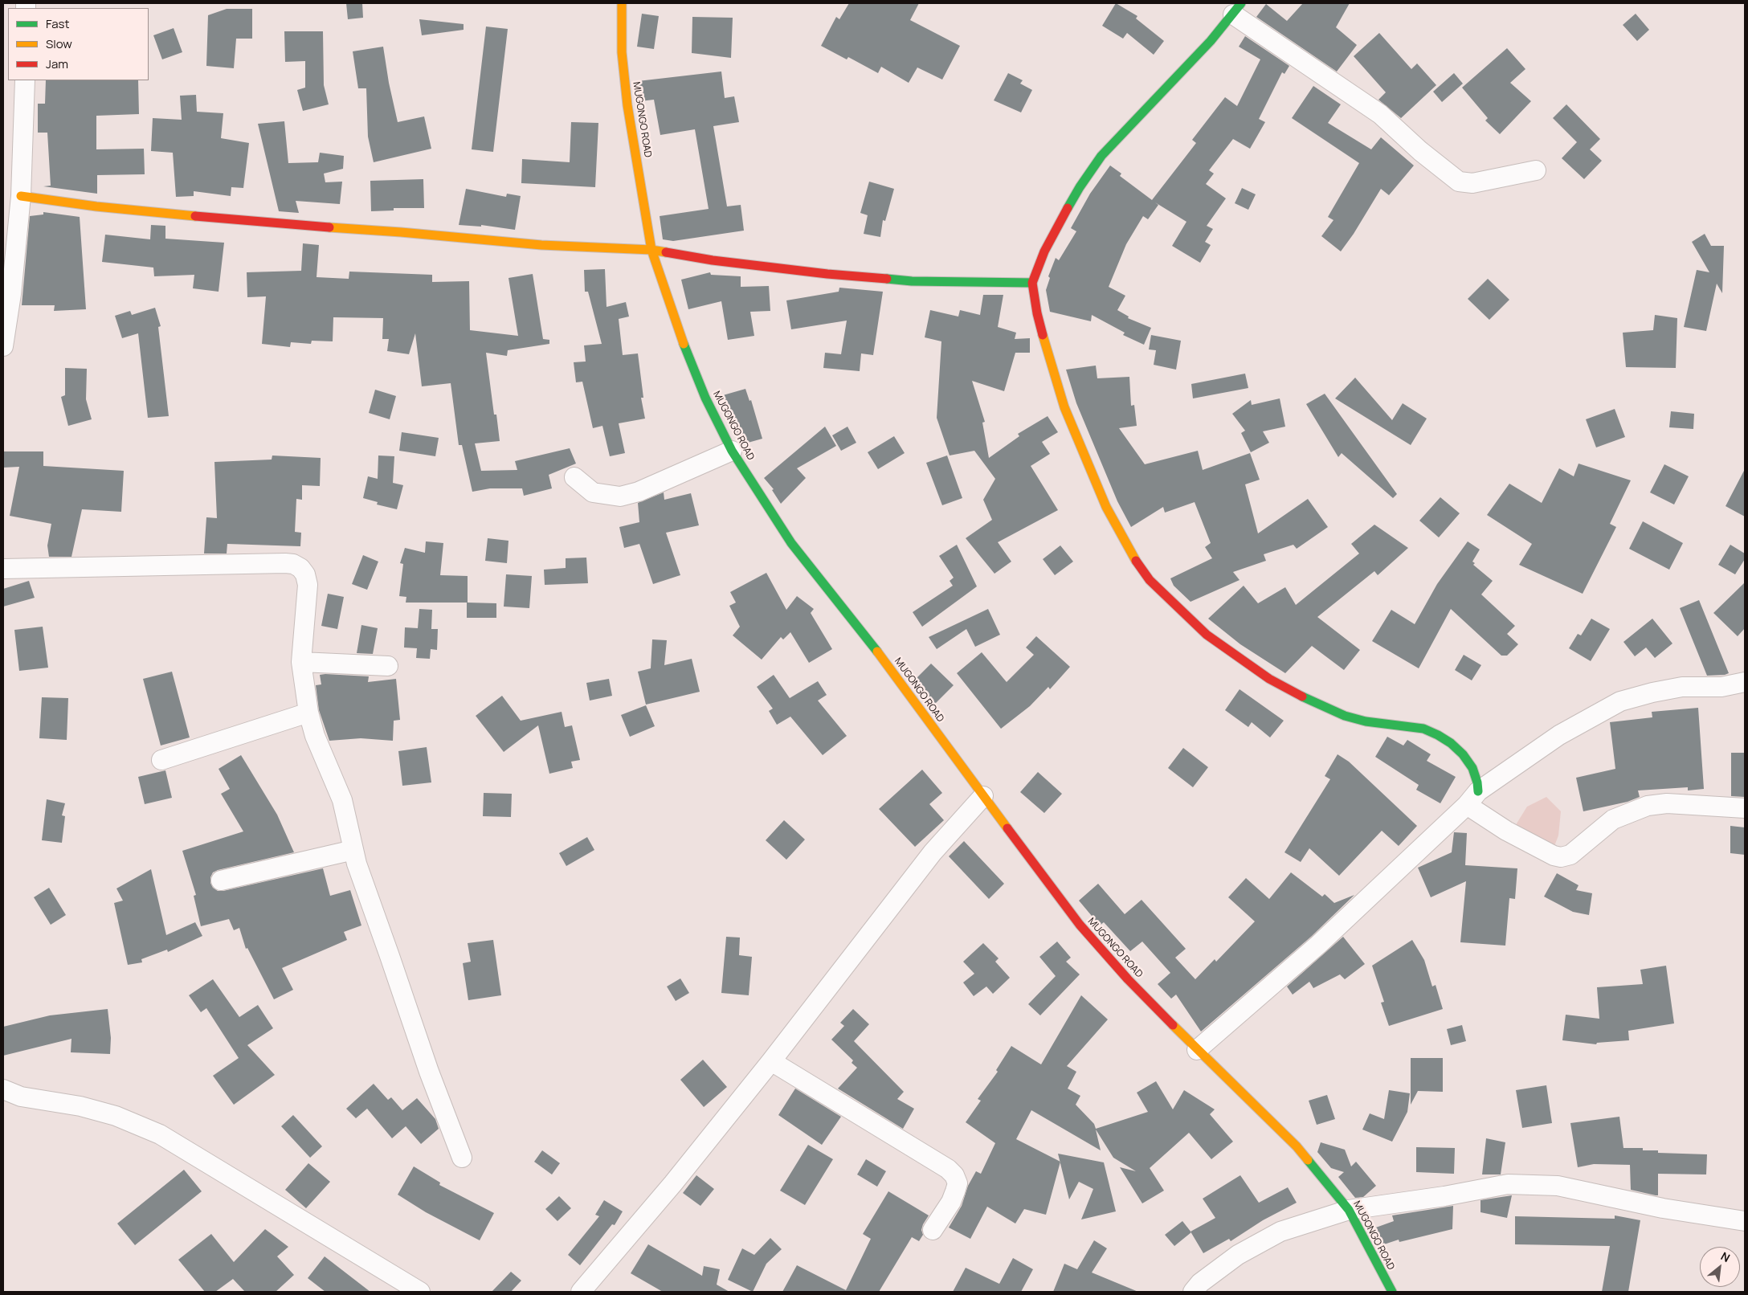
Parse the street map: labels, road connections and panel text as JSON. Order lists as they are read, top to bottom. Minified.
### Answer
{"streets":{"street":["MUGONGO ROAD"]},"legend":["Fast","Slow","Jam"],"north":"top right"}
